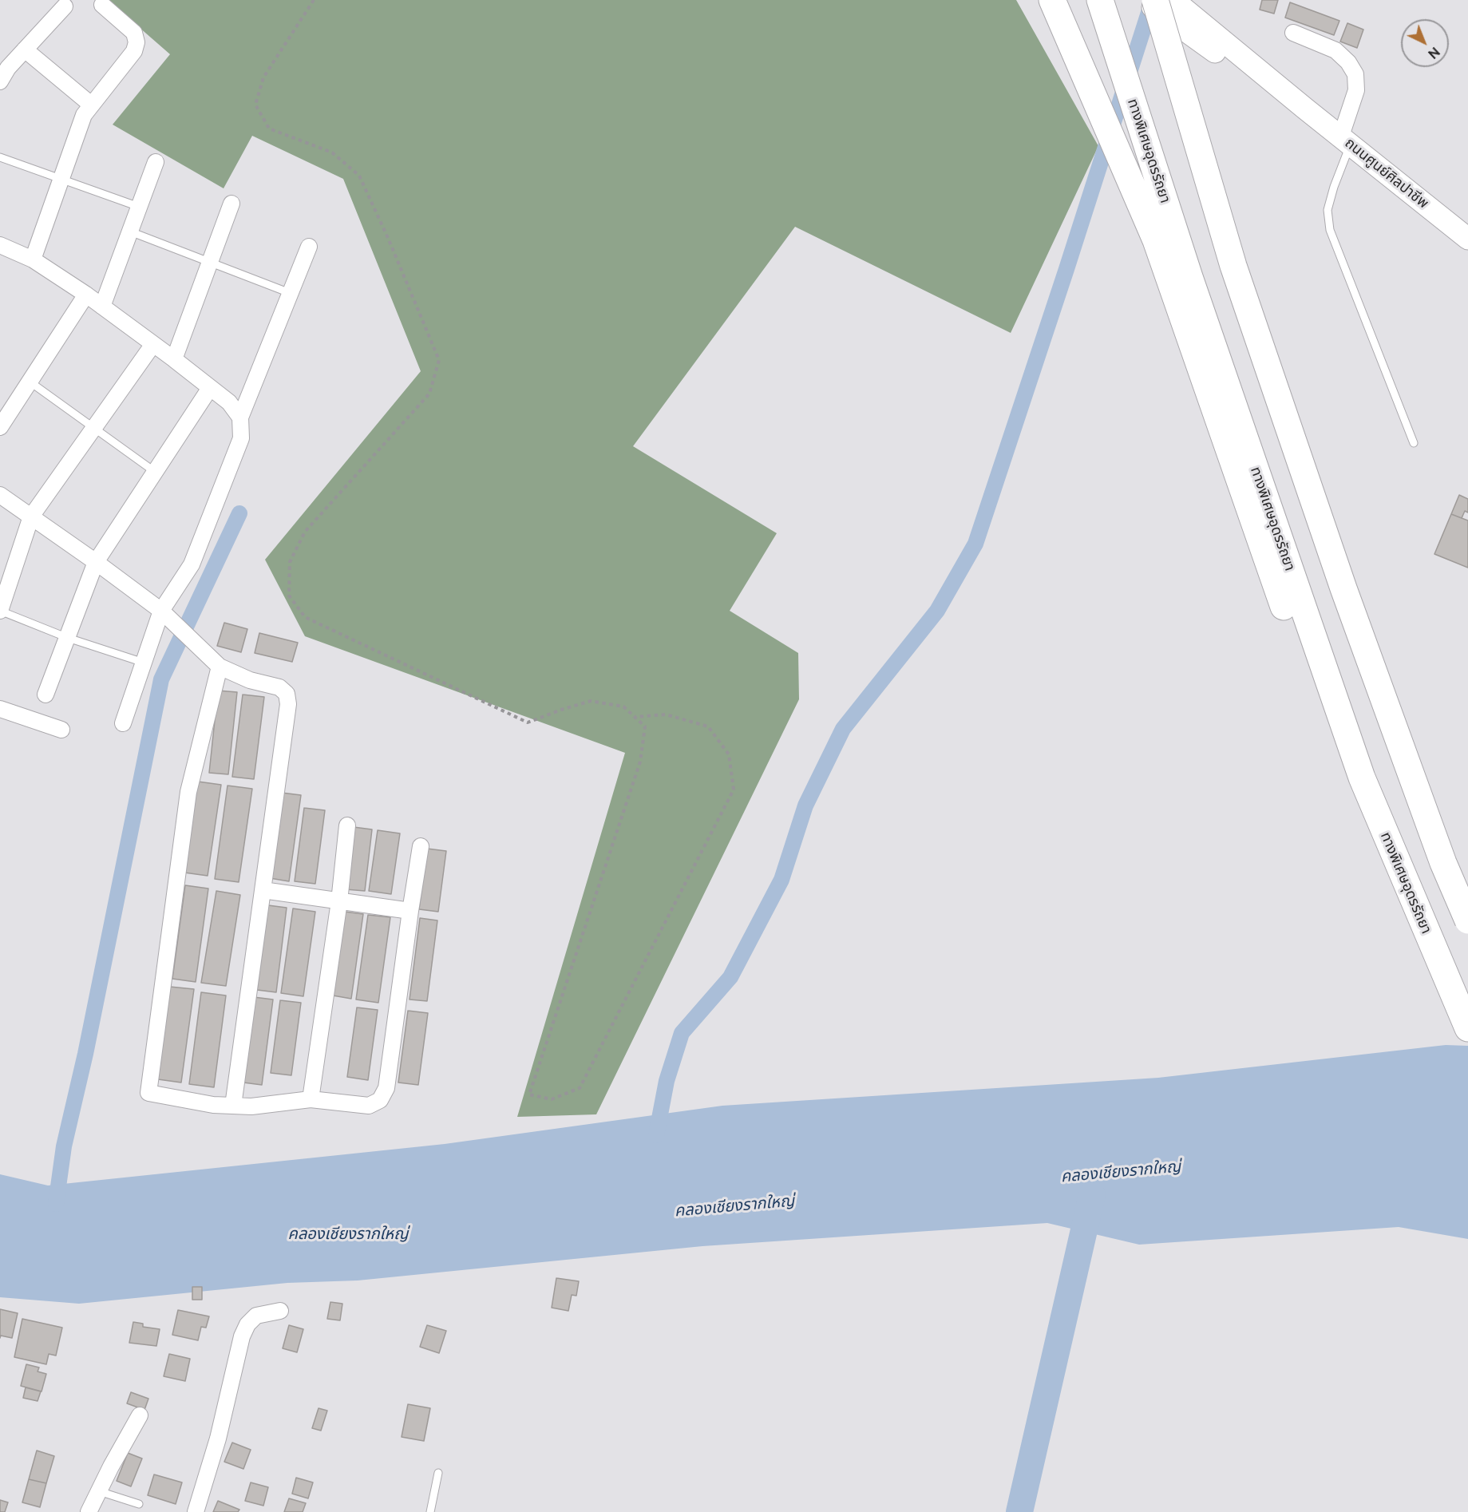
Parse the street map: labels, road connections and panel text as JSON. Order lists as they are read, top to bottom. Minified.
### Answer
{"streets":{"highway":["ทางพิเศษอุดรรัถยา"],"main road":["ถนนศูนย์ศิลปาชีพ"]},"water":["คลองเชียงรากใหญ่"],"north":"bottom right"}
